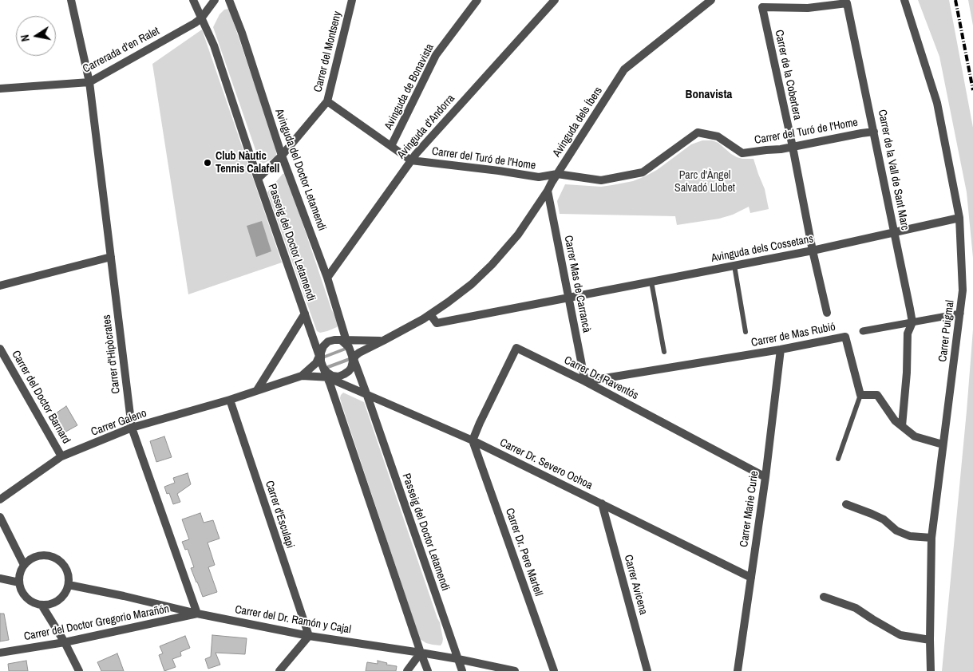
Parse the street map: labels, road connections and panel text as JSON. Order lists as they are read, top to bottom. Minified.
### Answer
{"streets":{"street":["Carrerada d'en Ralet","Carrer del Montseny","Carrer de la Cobertera","Avinguda de Bonavista","Avinguda dels Íbers","Avinguda d'Andorra","Carrer del Turó de l'Home","Avinguda del Doctor Letamendi","Carrer de la Vall de Sant Marc","Passeig del Doctor Letamendi","Avinguda dels Cossetans","Carrer Mas de Carrancà","Carrer Puigmal","Carrer de Mas Rubió","Carrer d'Hipòcrates","Carrer Dr. Raventós","Carrer del Doctor Barnard","Carrer Galeno","Carrer Dr. Severo Ochoa","Carrer Marie Curie","Carrer d'Esculapi","Carrer Dr. Pere Martell","Carrer Avicena","Carrer del Dr. Ramón y Cajal","Carrer del Doctor Gregorio Marañón"]},"crossings":[["Carrerada d'en Ralet","Passeig del Doctor Letamendi"],["Carrerada d'en Ralet","Carrer d'Hipòcrates"],["Carrer del Montseny","Carrer del Turó de l'Home"],["Carrer del Montseny","Avinguda del Doctor Letamendi"],["Carrer del Montseny","Passeig del Doctor Letamendi"],["Carrer de la Cobertera","Carrer del Turó de l'Home"],["Carrer de la Cobertera","Carrer de la Vall de Sant Marc"],["Carrer de la Cobertera","Avinguda dels Cossetans"],["Avinguda de Bonavista","Carrer del Turó de l'Home"],["Avinguda dels Íbers","Carrer del Turó de l'Home"],["Avinguda dels Íbers","Avinguda del Doctor Letamendi"],["Avinguda dels Íbers","Passeig del Doctor Letamendi"],["Avinguda dels Íbers","Avinguda dels Cossetans"],["Avinguda dels Íbers","Carrer Mas de Carrancà"],["Avinguda dels Íbers","Carrer Galeno"],["Avinguda d'Andorra","Carrer del Turó de l'Home"],["Avinguda d'Andorra","Avinguda del Doctor Letamendi"],["Carrer del Turó de l'Home","Carrer de la Vall de Sant Marc"],["Avinguda del Doctor Letamendi","Passeig del Doctor Letamendi"],["Avinguda del Doctor Letamendi","Carrer Galeno"],["Carrer de la Vall de Sant Marc","Avinguda dels Cossetans"],["Passeig del Doctor Letamendi","Carrer Galeno"],["Passeig del Doctor Letamendi","Carrer Dr. Severo Ochoa"],["Passeig del Doctor Letamendi","Carrer del Dr. Ramón y Cajal"],["Avinguda dels Cossetans","Carrer Mas de Carrancà"],["Avinguda dels Cossetans","Carrer Puigmal"],["Carrer Mas de Carrancà","Carrer de Mas Rubió"],["Carrer Mas de Carrancà","Carrer Dr. Raventós"],["Carrer de Mas Rubió","Carrer Dr. Raventós"],["Carrer de Mas Rubió","Carrer Marie Curie"],["Carrer d'Hipòcrates","Carrer Galeno"],["Carrer d'Hipòcrates","Carrer del Dr. Ramón y Cajal"],["Carrer d'Hipòcrates","Carrer del Doctor Gregorio Marañón"],["Carrer Dr. Raventós","Carrer Dr. Severo Ochoa"],["Carrer Dr. Raventós","Carrer Marie Curie"],["Carrer Dr. Raventós","Carrer Dr. Pere Martell"],["Carrer del Doctor Barnard","Carrer Galeno"],["Carrer Galeno","Carrer Dr. Severo Ochoa"],["Carrer Galeno","Carrer d'Esculapi"],["Carrer Dr. Severo Ochoa","Carrer Marie Curie"],["Carrer Dr. Severo Ochoa","Carrer Dr. Pere Martell"],["Carrer Dr. Severo Ochoa","Carrer Avicena"],["Carrer d'Esculapi","Carrer del Dr. Ramón y Cajal"],["Carrer del Dr. Ramón y Cajal","Carrer del Doctor Gregorio Marañón"]],"districts":["Bonavista"],"parks":["Parc d'Àngel Salvadó Llobet"],"places":["Club Nàutic Tennis Calafell"],"north":"left"}
